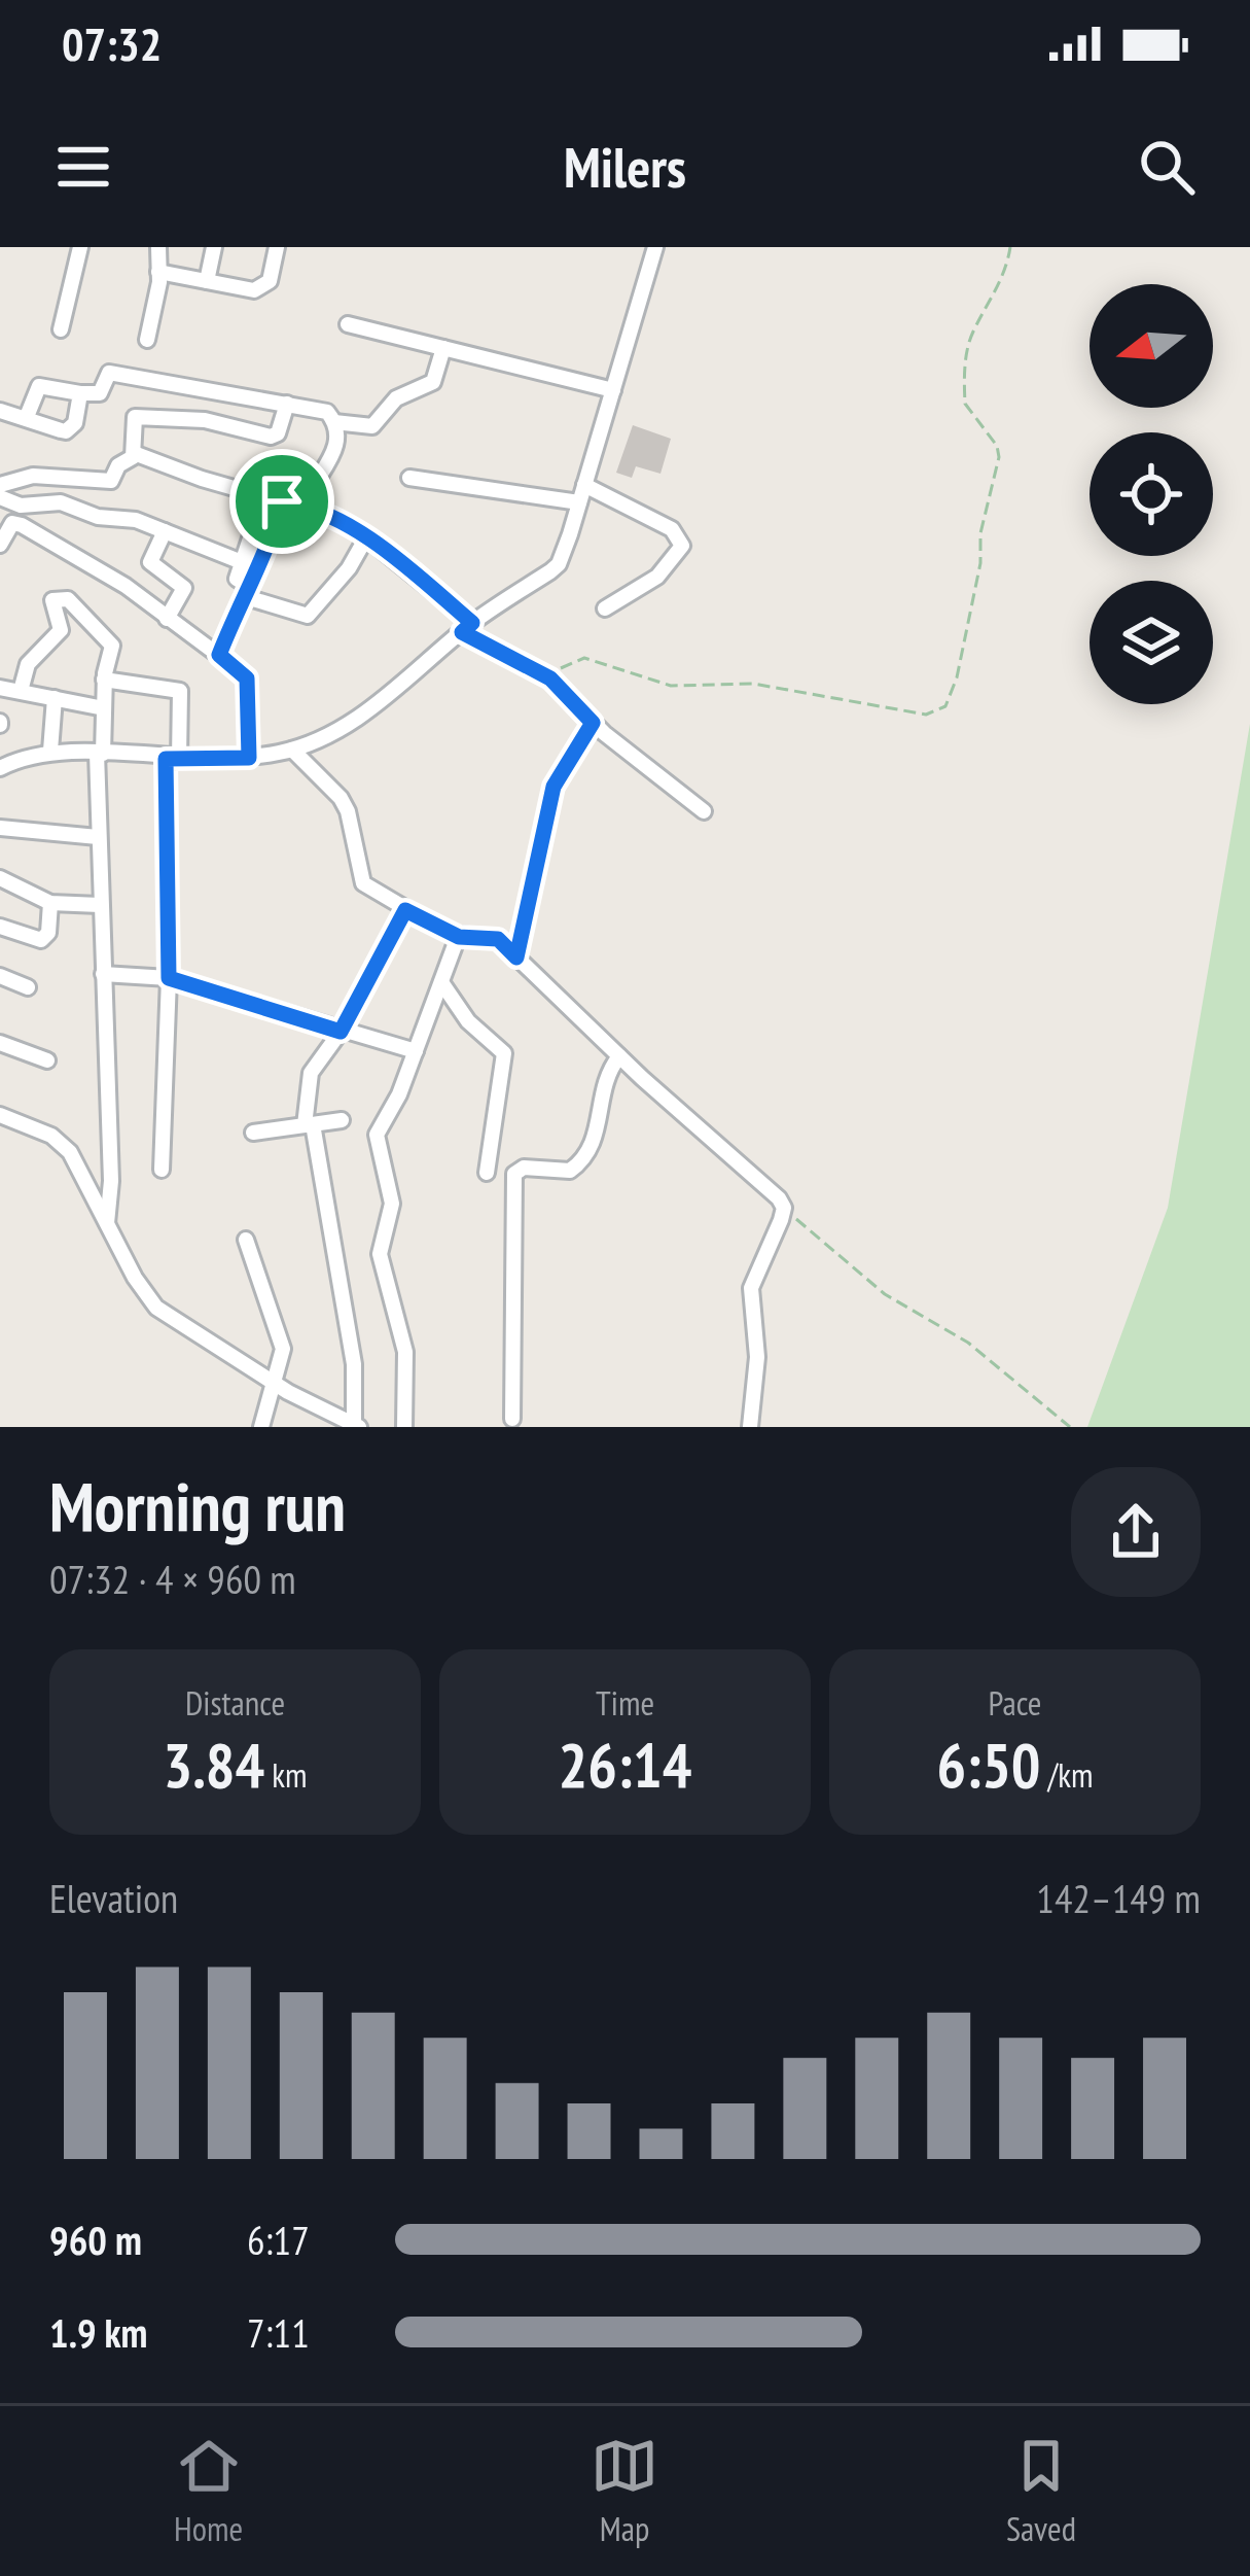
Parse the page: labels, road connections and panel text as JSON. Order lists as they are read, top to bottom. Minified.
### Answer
{"north":"left","page":{"status":"07:32","header":"Milers","heading":["Morning run","07:32 · 4 × 960 m"],"stats":[["Distance","3.84 km"],["Time","26:14"],["Pace","6:50 /km"]],"chart":["Elevation","142–149 m"],"list":[{"name":"960 m","note":"6:17"},{"name":"1.9 km","note":"7:11"}],"tabs":["Home","Map","Saved"]}}
